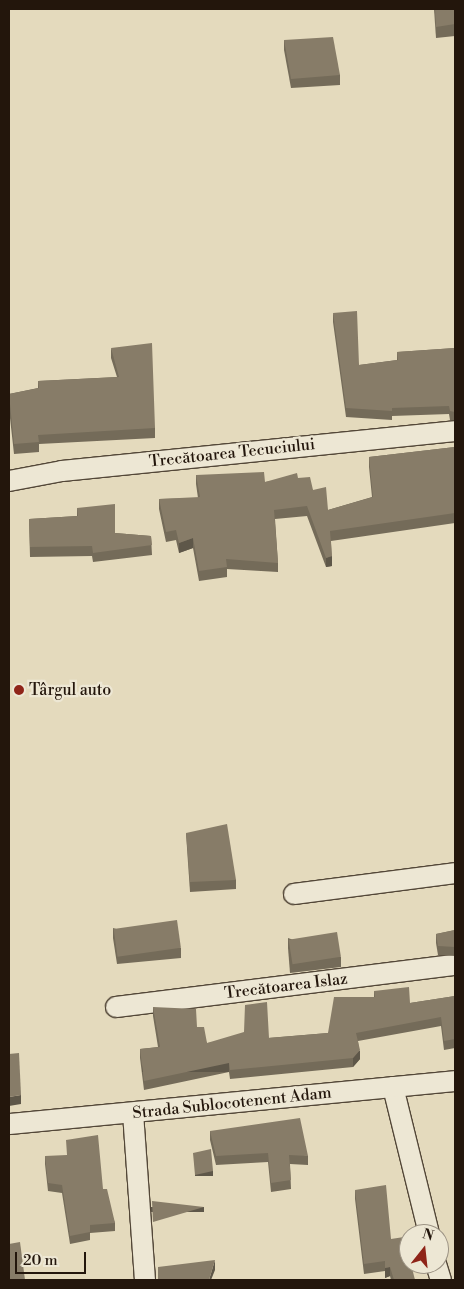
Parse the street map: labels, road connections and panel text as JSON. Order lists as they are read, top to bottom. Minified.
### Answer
{"streets":{"street":["Trecătoarea Tecuciului","Trecătoarea Islaz","Strada Sublocotenent Adam"]},"places":["Târgul auto"],"scale_bar":"20 m","north":"top"}
